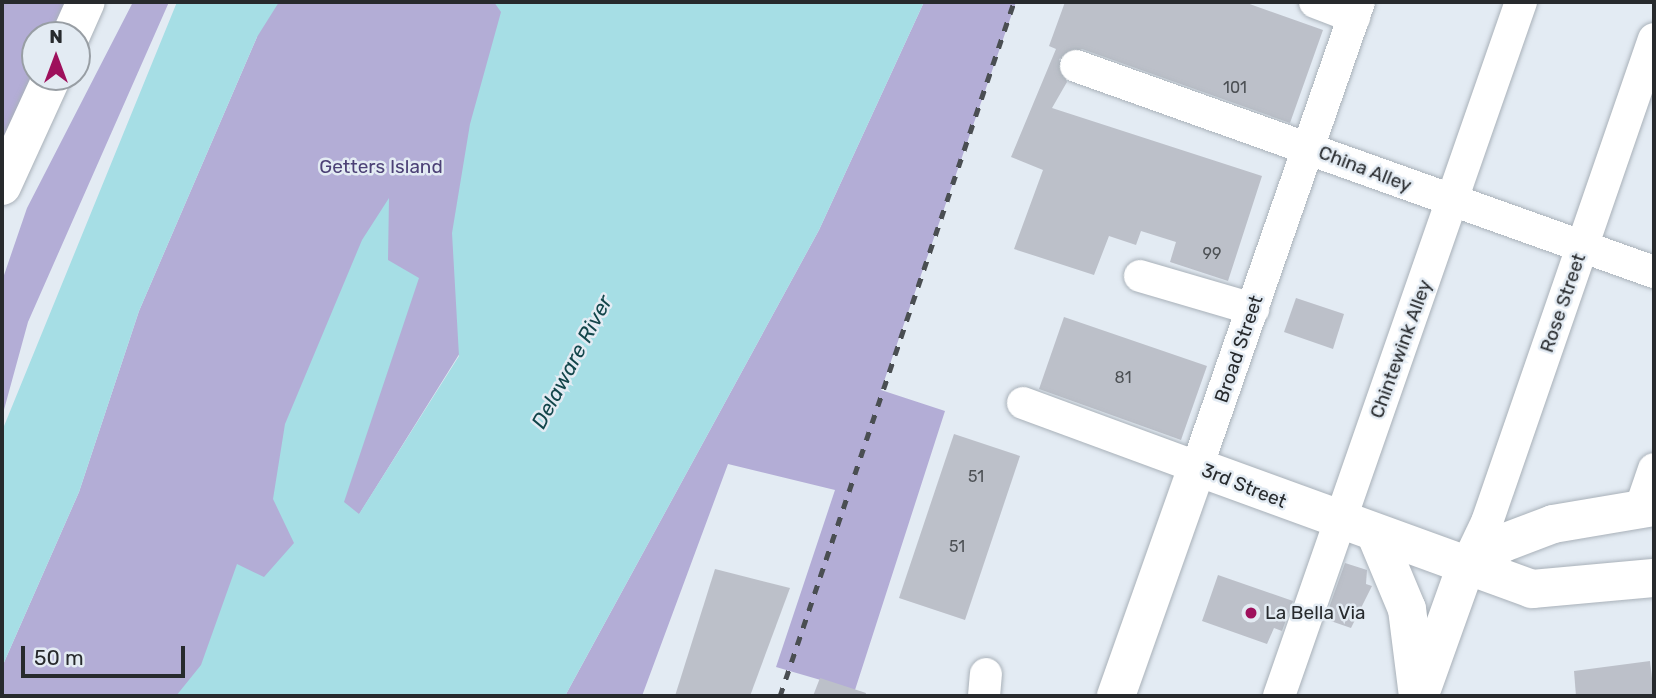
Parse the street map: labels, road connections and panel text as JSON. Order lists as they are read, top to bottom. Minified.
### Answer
{"streets":{"main road":["Broad Street","3rd Street"],"street":["China Alley","Rose Street","Chintewink Alley"]},"crossings":[["China Alley","Rose Street"],["China Alley","Broad Street"],["China Alley","Chintewink Alley"],["Rose Street","3rd Street"],["Broad Street","3rd Street"],["Chintewink Alley","3rd Street"]],"water":["Delaware River"],"parks":["Getters Island"],"places":["La Bella Via"],"house_numbers":["101","99","81","51","51"],"scale_bar":"50 m","north":"top"}
